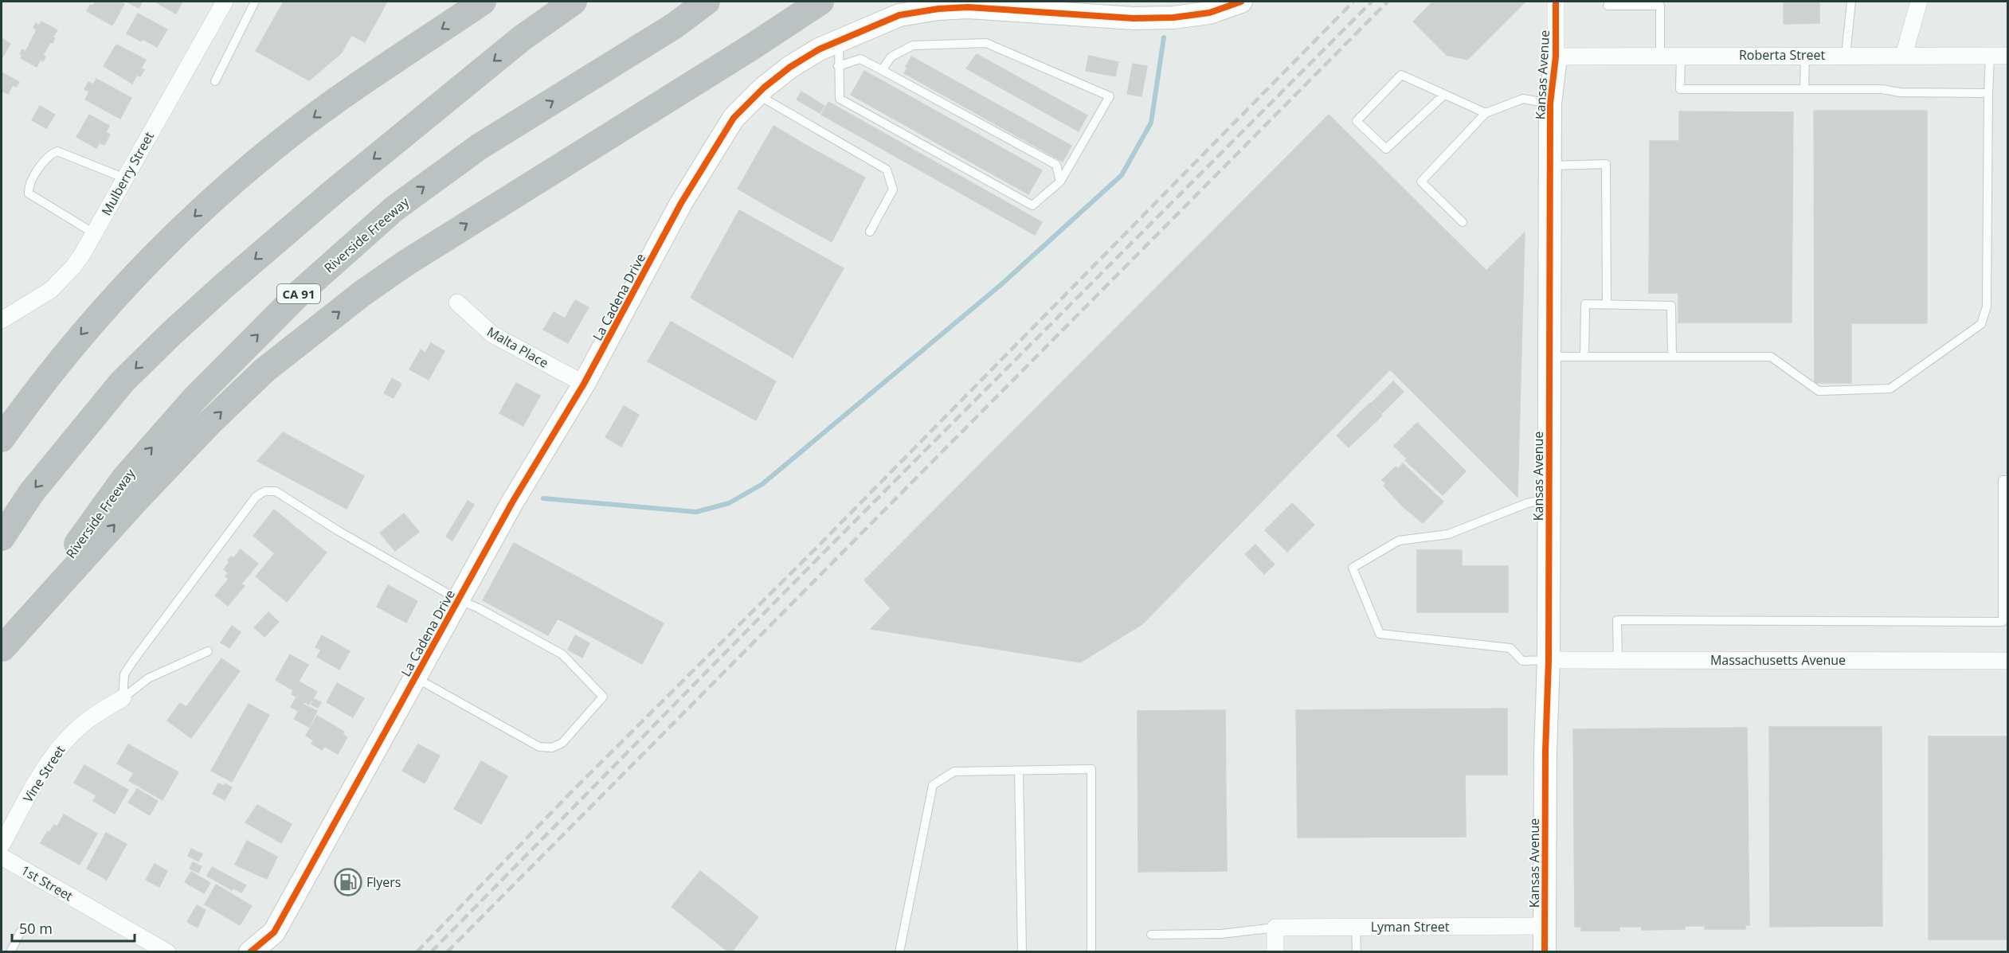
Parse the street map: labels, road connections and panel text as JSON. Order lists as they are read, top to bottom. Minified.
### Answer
{"streets":{"highway":["Riverside Freeway","CA 91"],"street":["Roberta Street","Kansas Avenue","Mulberry Street","La Cadena Drive","Malta Place","Massachusetts Avenue","Vine Street","1st Street","Lyman Street"]},"crossings":[["Roberta Street","Kansas Avenue"],["Kansas Avenue","Massachusetts Avenue"],["Kansas Avenue","Lyman Street"],["La Cadena Drive","Malta Place"]],"places":{"fuel station":["Flyers"]},"scale_bar":"50 m"}
